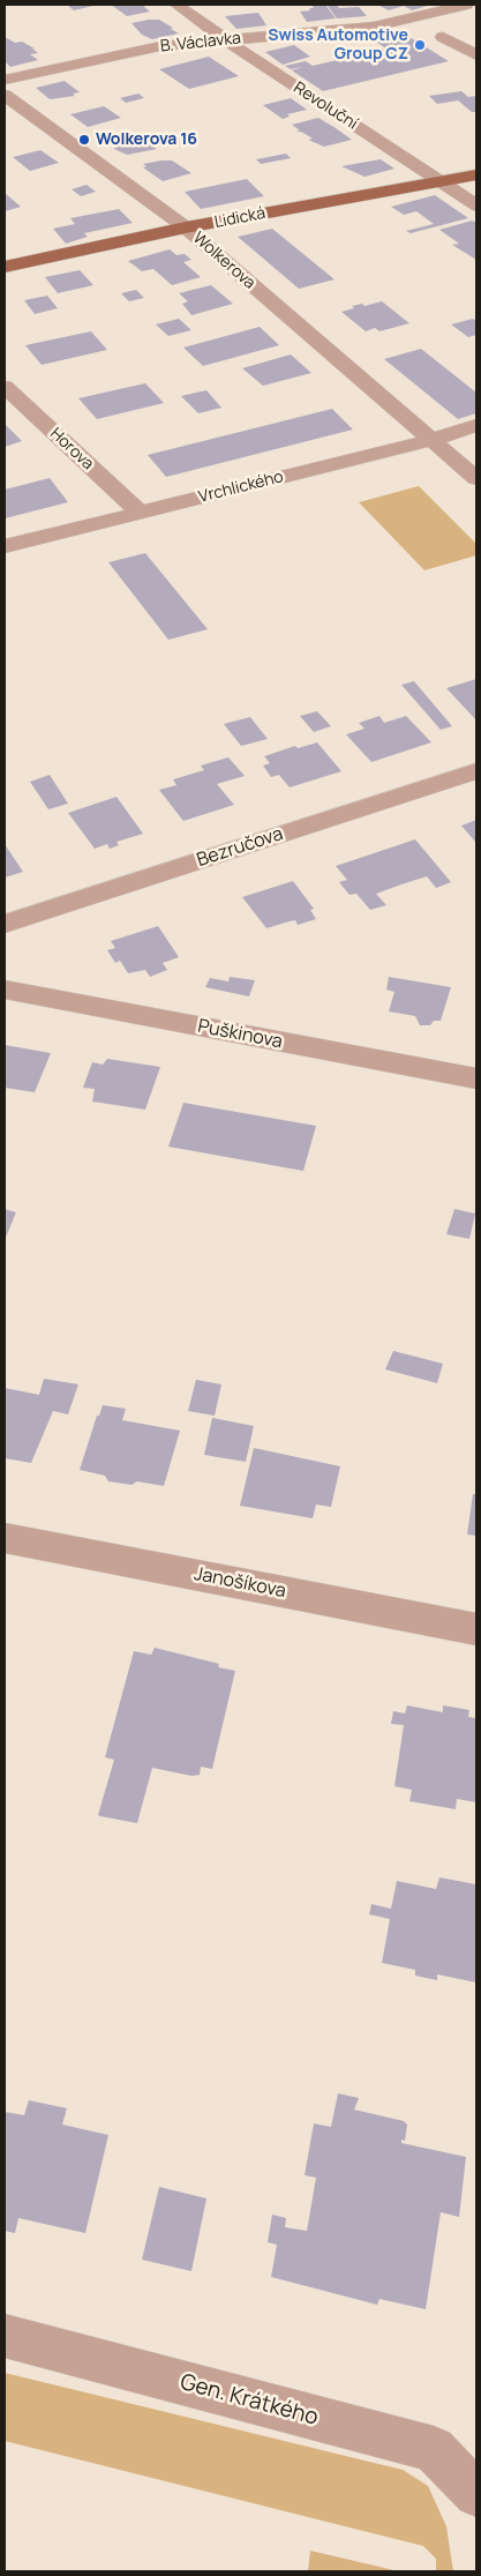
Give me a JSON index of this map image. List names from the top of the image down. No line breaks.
{"streets":{"main road":["Lidická"],"street":["B. Václavka","Revoluční","Wolkerova","Horova","Vrchlického","Bezručova","Puškinova","Janošíkova","Gen. Krátkého"]},"crossings":[["B. Václavka","Revoluční"],["Revoluční","Lidická"],["Lidická","Wolkerova"],["Wolkerova","Vrchlického"],["Horova","Vrchlického"]],"places":["Swiss Automotive Group CZ","Wolkerova 16"]}
